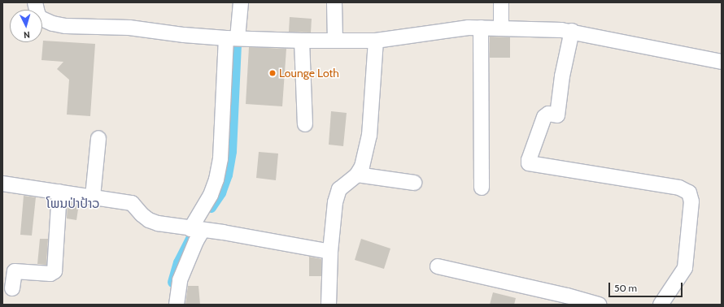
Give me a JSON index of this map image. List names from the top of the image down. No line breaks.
{"districts":["ໂພນປ່າປ້າວ"],"places":["Lounge Loth"],"scale_bar":"50 m","north":"bottom"}
